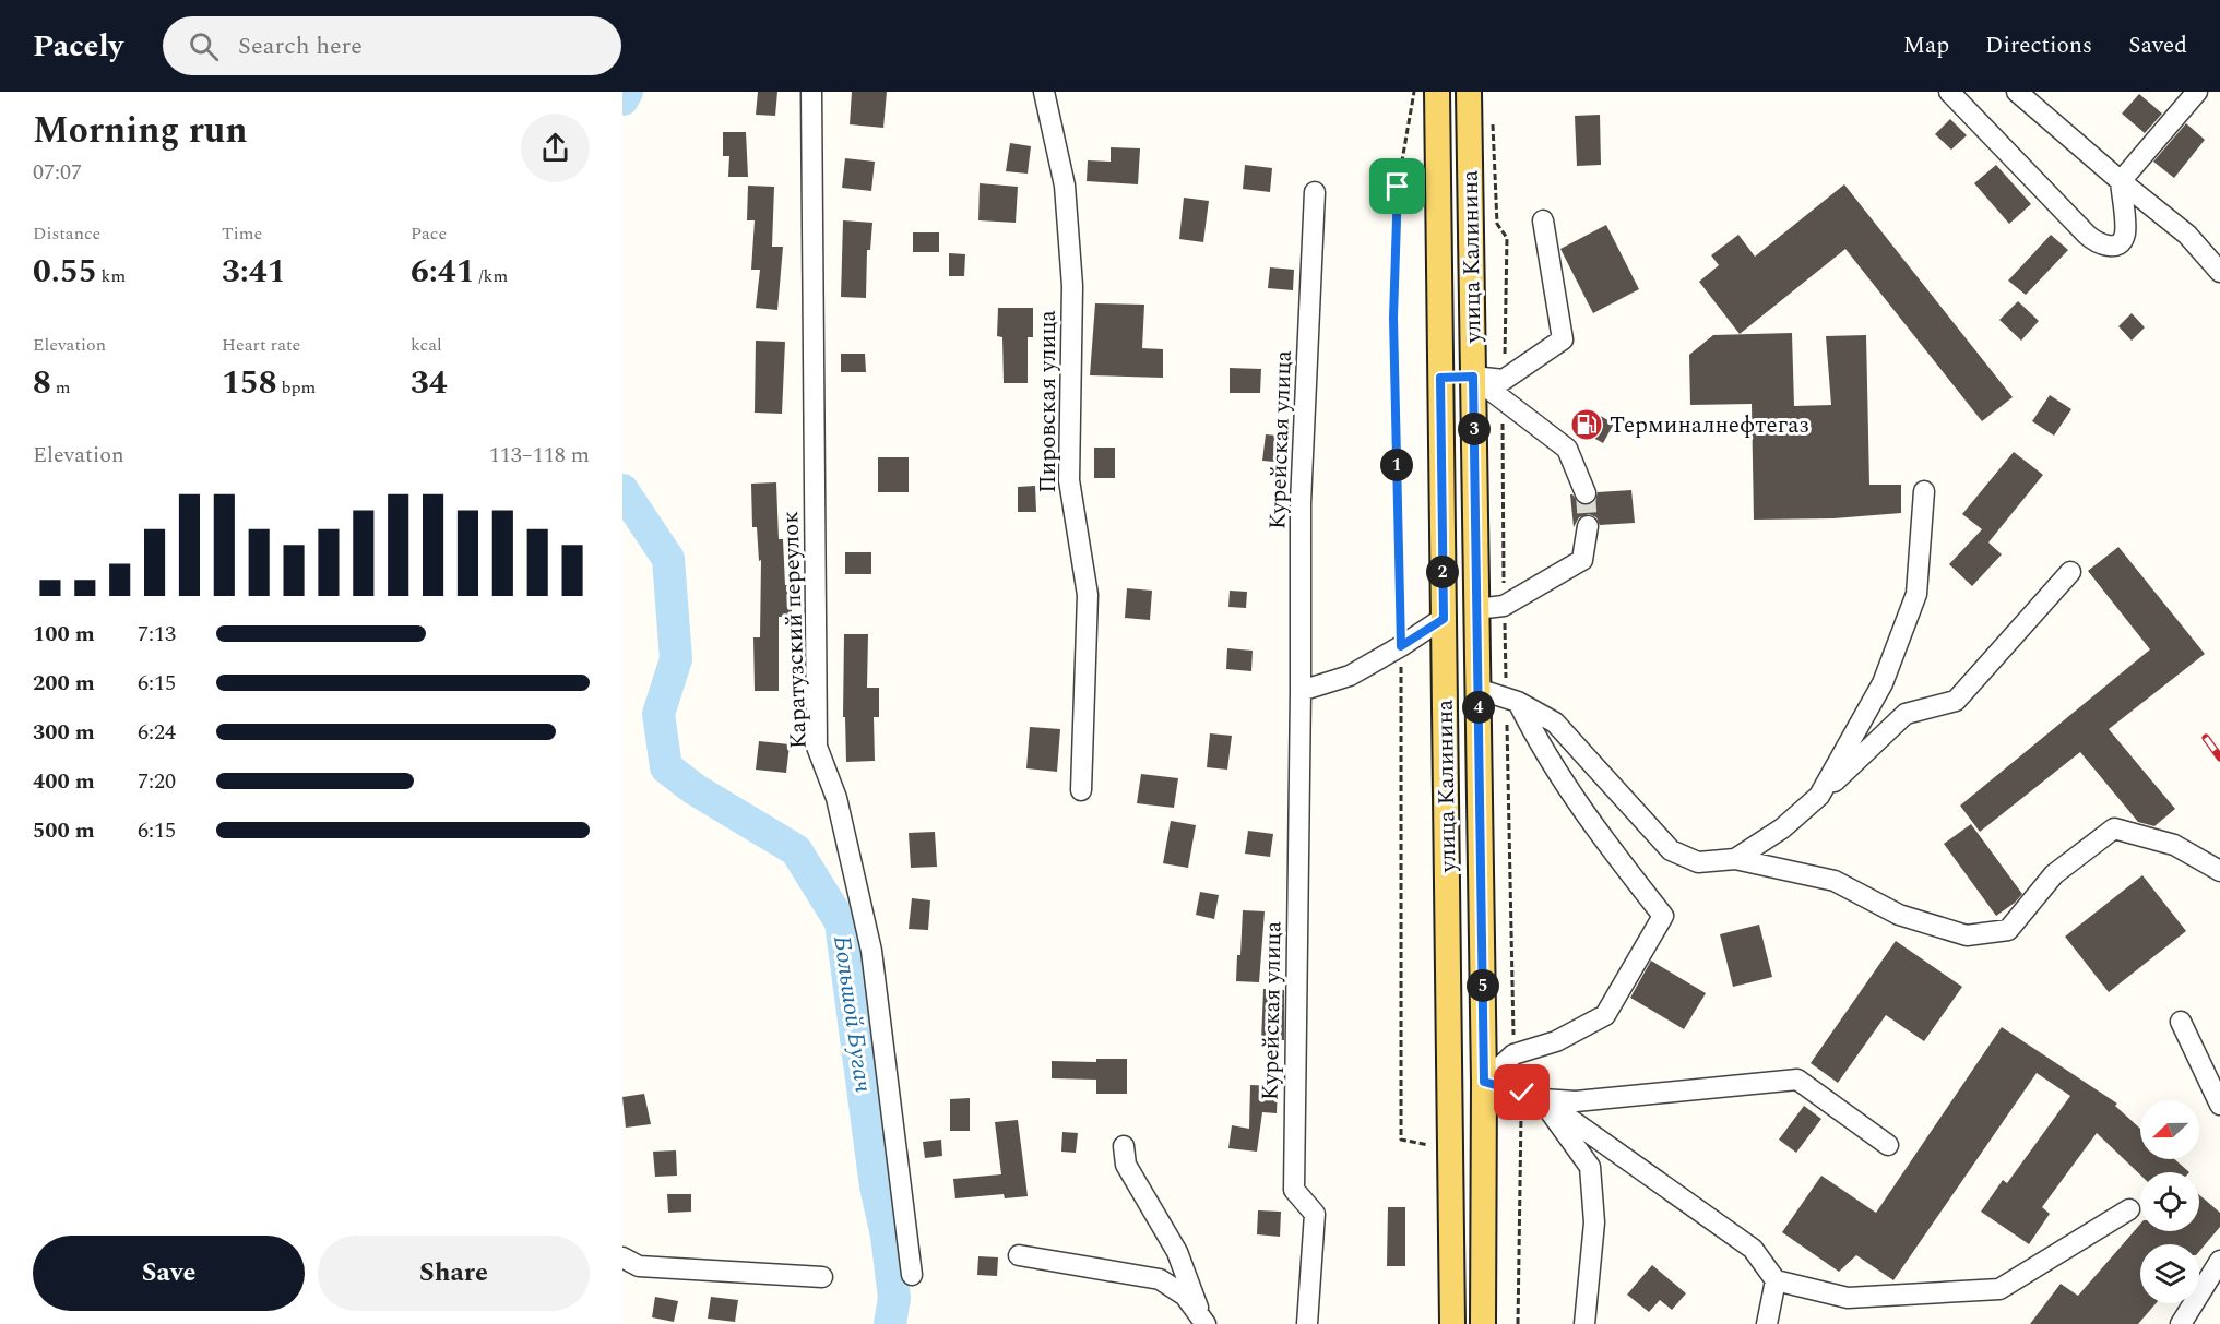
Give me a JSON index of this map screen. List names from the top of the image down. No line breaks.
{"streets":{"main road":["улица Калинина"],"street":["Пировская улица","Курейская улица","Каратузский переулок"]},"water":["Большой Бугач"],"places":{"fuel station":["Терминалнефтегаз"]},"north":"left","page":{"header":"Pacely","search":"Search here","nav":["Map","Directions","Saved"],"heading":["Morning run","07:07"],"stats":[["Distance","0.55 km"],["Time","3:41"],["Pace","6:41 /km"],["Elevation","8 m"],["Heart rate","158 bpm"],["kcal","34"]],"pins":["3","1","2","4","5"],"chart":["Elevation","113–118 m"],"list":[{"name":"100 m","note":"7:13"},{"name":"200 m","note":"6:15"},{"name":"300 m","note":"6:24"},{"name":"400 m","note":"7:20"},{"name":"500 m","note":"6:15"}],"buttons":["Save","Share"]}}
